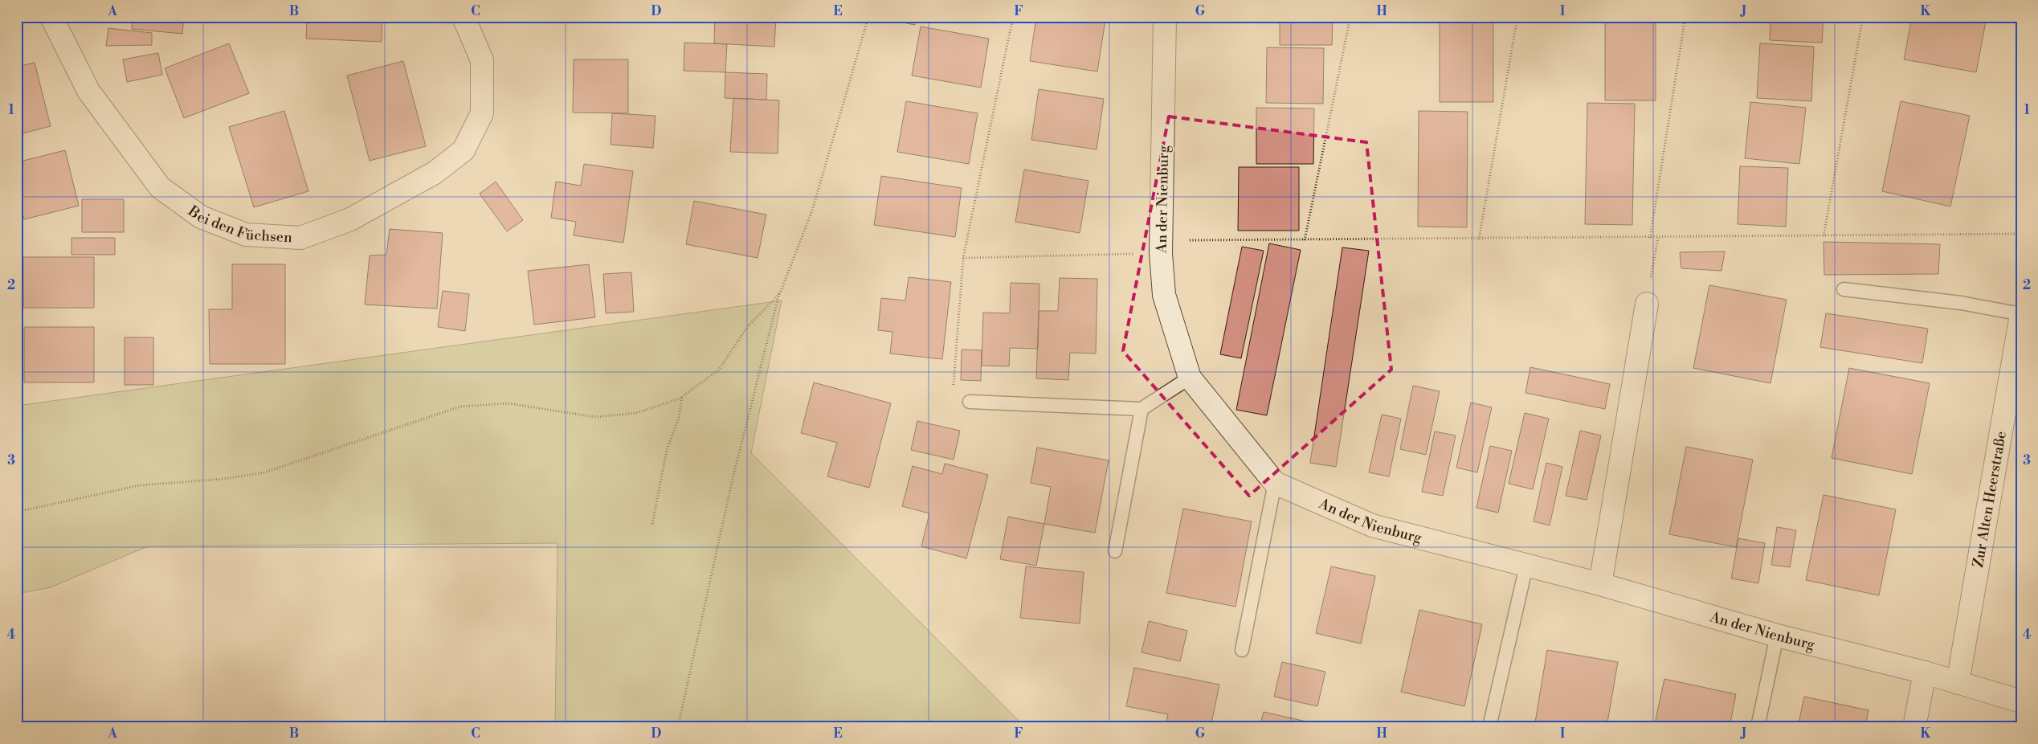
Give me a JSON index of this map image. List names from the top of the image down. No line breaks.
{"streets":{"street":["An der Nienburg","Bei den Füchsen","Zur Alten Heerstraße"]},"crossings":[["An der Nienburg","Zur Alten Heerstraße"]],"grid":{"columns":["A","B","C","D","E","F","G","H","I","J","K"],"rows":["1","2","3","4"]}}
